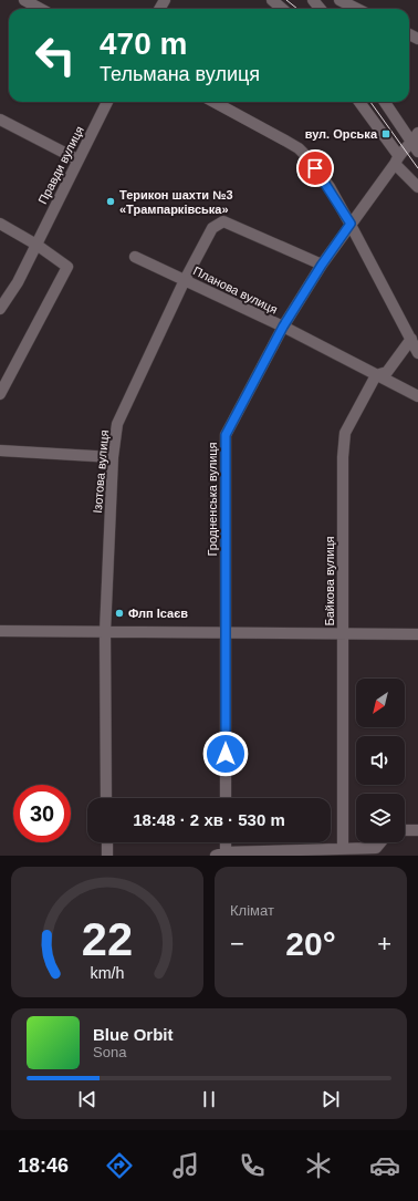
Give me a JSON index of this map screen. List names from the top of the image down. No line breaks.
{"streets":{"street":["Правди вулиця","Планова вулиця","Ізотова вулиця","Гродненська вулиця","Байкова вулиця"]},"crossings":[["Планова вулиця","Ізотова вулиця"],["Планова вулиця","Гродненська вулиця"],["Планова вулиця","Байкова вулиця"],["Ізотова вулиця","Гродненська вулиця"]],"places":{"transit":["вул. Орська"],"other":["Терикон шахти №3 «Трампарківська»","Флп Ісаєв"]},"north":"bottom left","page":{"turn":["470 m","Тельмана вулиця"],"limit":"30","trip":"18:48 · 2 хв · 530 m","tile":"Клімат","heat":["−","20°","+"],"song":["Blue Orbit","Sona"],"tabs":"18:46","gauge":["22","km/h"]}}
